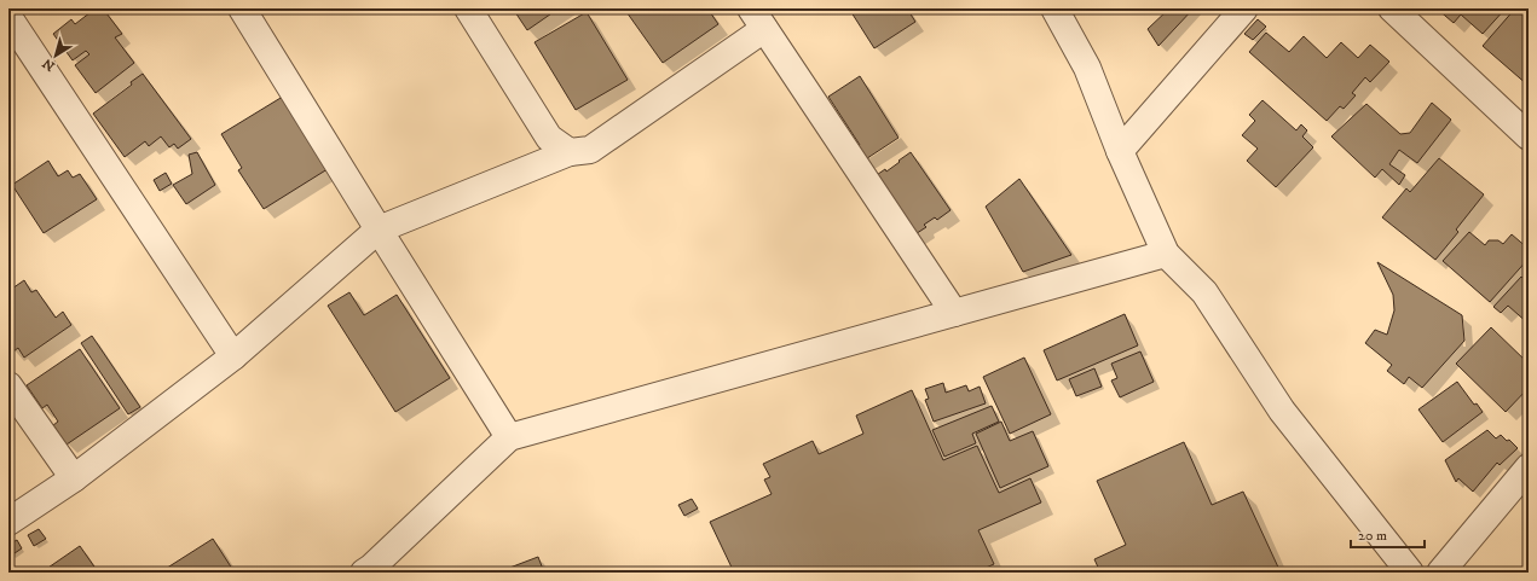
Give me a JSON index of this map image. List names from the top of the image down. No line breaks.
{"scale_bar":"20 m","north":"bottom left"}
